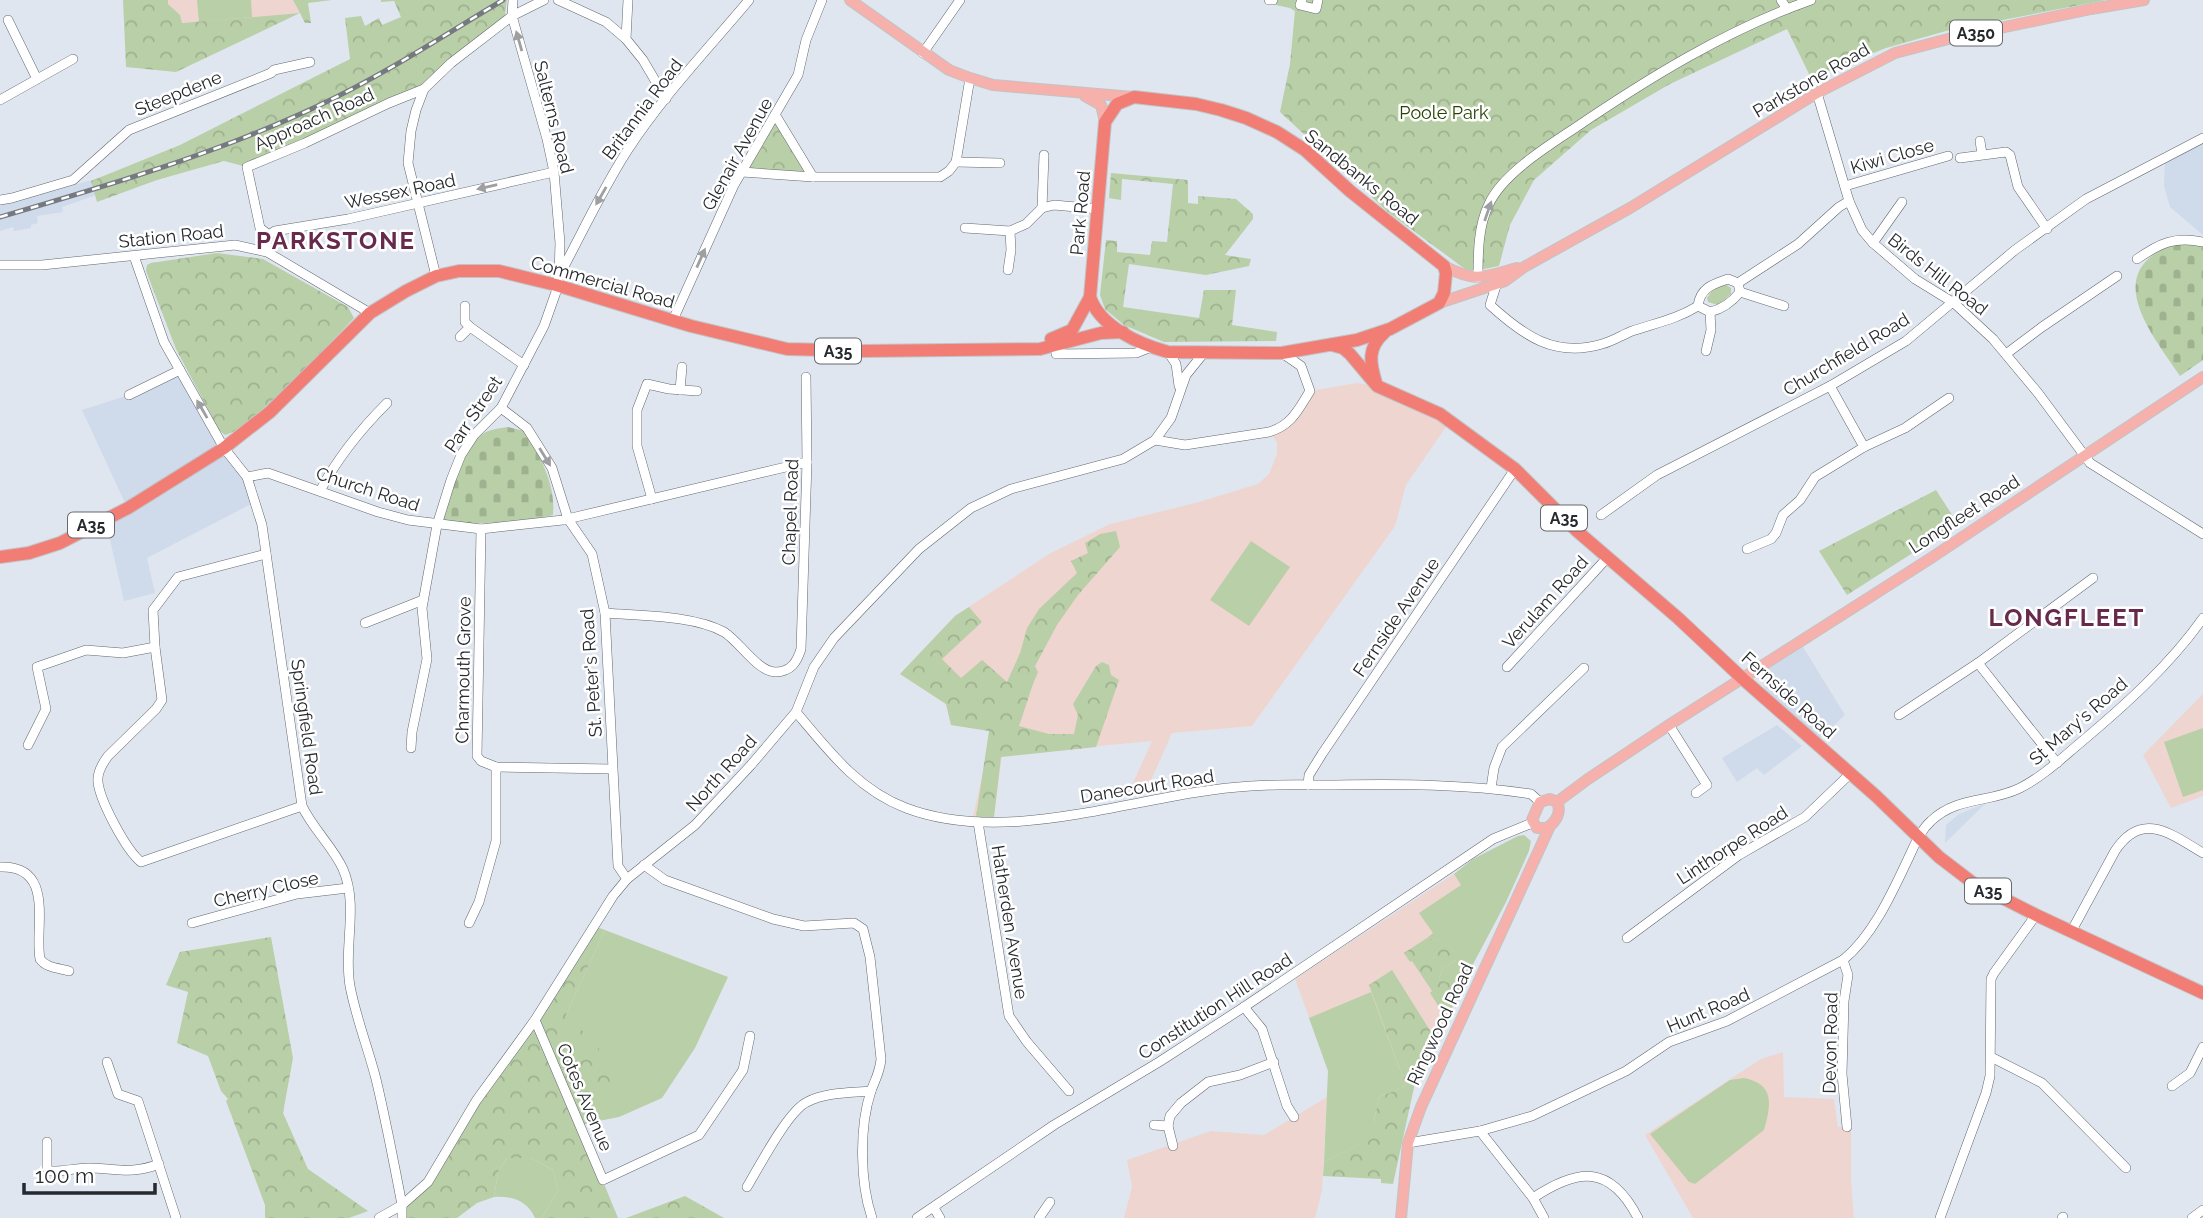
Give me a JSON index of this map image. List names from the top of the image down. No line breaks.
{"streets":{"highway":["Parkstone Road","Sandbanks Road","Park Road","Commercial Road","A35","Fernside Road"],"main road":["A350","Longfleet Road","Ringwood Road"],"street":["Steepdene","Britannia Road","Salterns Road","Approach Road","Glenair Avenue","Kiwi Close","Wessex Road","Station Road","Birds Hill Road","Churchfield Road","Parr Street","Church Road","Chapel Road","Verulam Road","Fernside Avenue","Charmouth Grove","St. Peter's Road","St Mary's Road","Springfield Road","North Road","Danecourt Road","Linthorpe Road","Cherry Close","Hatherden Avenue","Constitution Hill Road","Hunt Road","Devon Road","Cotes Avenue"]},"crossings":[["Parkstone Road","Birds Hill Road"],["Parkstone Road","Commercial Road"],["Parkstone Road","Fernside Road"],["Parkstone Road","North Road"],["Britannia Road","Salterns Road"],["Britannia Road","Commercial Road"],["Britannia Road","Parr Street"],["Salterns Road","Wessex Road"],["Salterns Road","Commercial Road"],["Salterns Road","Parr Street"],["Approach Road","Wessex Road"],["Glenair Avenue","Commercial Road"],["Kiwi Close","Birds Hill Road"],["Sandbanks Road","Park Road"],["Park Road","Commercial Road"],["Station Road","Commercial Road"],["Birds Hill Road","Churchfield Road"],["Birds Hill Road","Longfleet Road"],["Commercial Road","A35"],["Commercial Road","Parr Street"],["Parr Street","Church Road"],["Parr Street","St. Peter's Road"],["Church Road","Chapel Road"],["Church Road","Charmouth Grove"],["Church Road","St. Peter's Road"],["Church Road","Springfield Road"],["Chapel Road","St. Peter's Road"],["Longfleet Road","Fernside Road"],["Verulam Road","Fernside Road"],["Fernside Avenue","Fernside Road"],["Fernside Avenue","Danecourt Road"],["St. Peter's Road","North Road"],["Fernside Road","St Mary's Road"],["Fernside Road","Linthorpe Road"],["Fernside Road","Hunt Road"],["St Mary's Road","Hunt Road"],["Springfield Road","North Road"],["Springfield Road","Cherry Close"],["North Road","Danecourt Road"],["North Road","Cotes Avenue"],["Danecourt Road","Hatherden Avenue"],["Danecourt Road","Constitution Hill Road"],["Danecourt Road","Ringwood Road"],["Constitution Hill Road","Ringwood Road"],["Hunt Road","Ringwood Road"],["Hunt Road","Devon Road"]],"one_way":["Britannia Road","Salterns Road","Glenair Avenue","Wessex Road"],"districts":["PARKSTONE","LONGFLEET"],"parks":["Poole Park"],"scale_bar":"100 m"}
